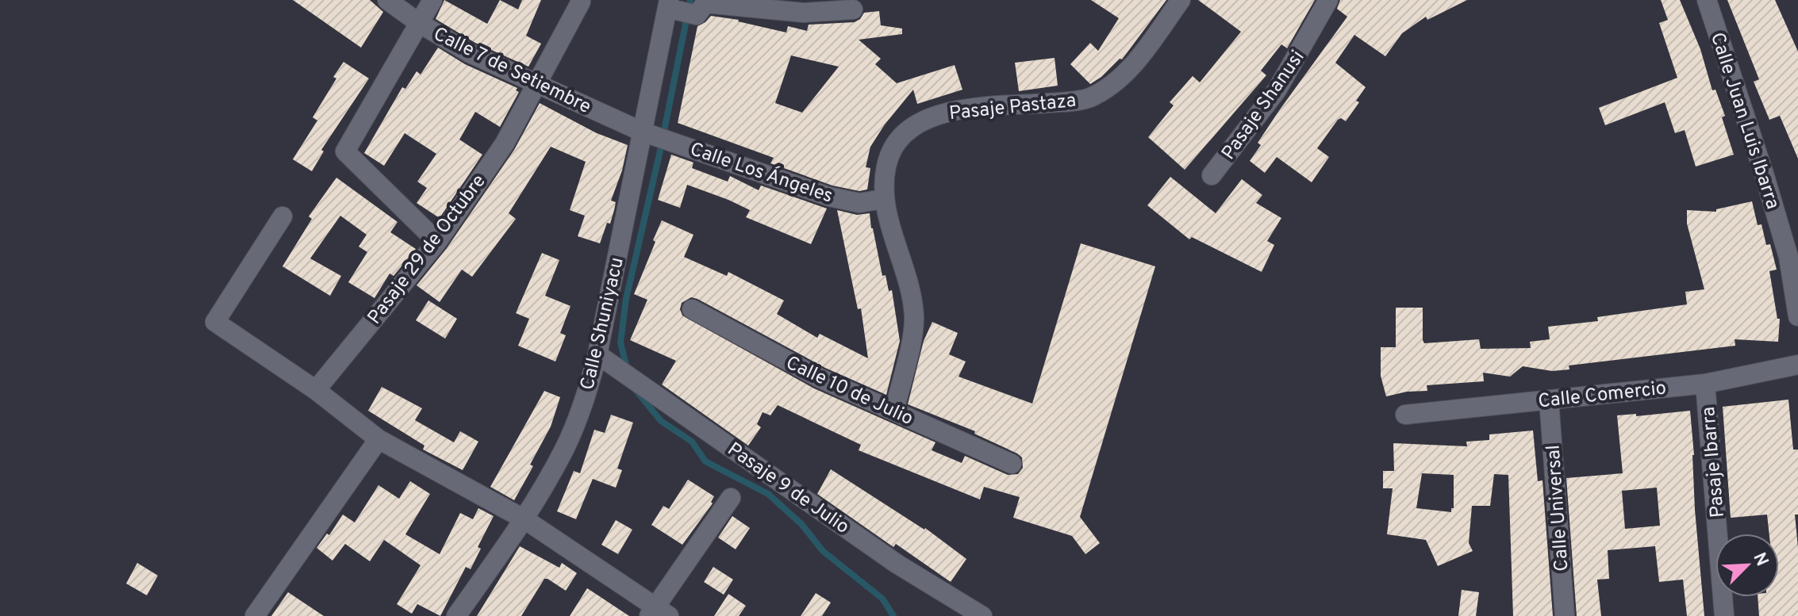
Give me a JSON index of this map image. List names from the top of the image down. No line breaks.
{"streets":{"street":["Calle 7 de Setiembre","Pasaje Shanusi","Pasaje Pastaza","Calle Juan Luis Ibarra","Calle Los Ángeles","Pasaje 29 de Octubre","Calle Shuniyacu","Calle 10 de Julio","Calle Comercio","Pasaje Ibarra","Pasaje 9 de Julio","Calle Universal"]},"crossings":[["Calle 7 de Setiembre","Calle Los Ángeles"],["Calle 7 de Setiembre","Pasaje 29 de Octubre"],["Calle 7 de Setiembre","Calle Shuniyacu"],["Pasaje Pastaza","Calle Los Ángeles"],["Pasaje Pastaza","Calle 10 de Julio"],["Calle Los Ángeles","Calle Shuniyacu"],["Calle Shuniyacu","Pasaje 9 de Julio"],["Calle Comercio","Pasaje Ibarra"],["Calle Comercio","Calle Universal"]],"north":"top right"}
